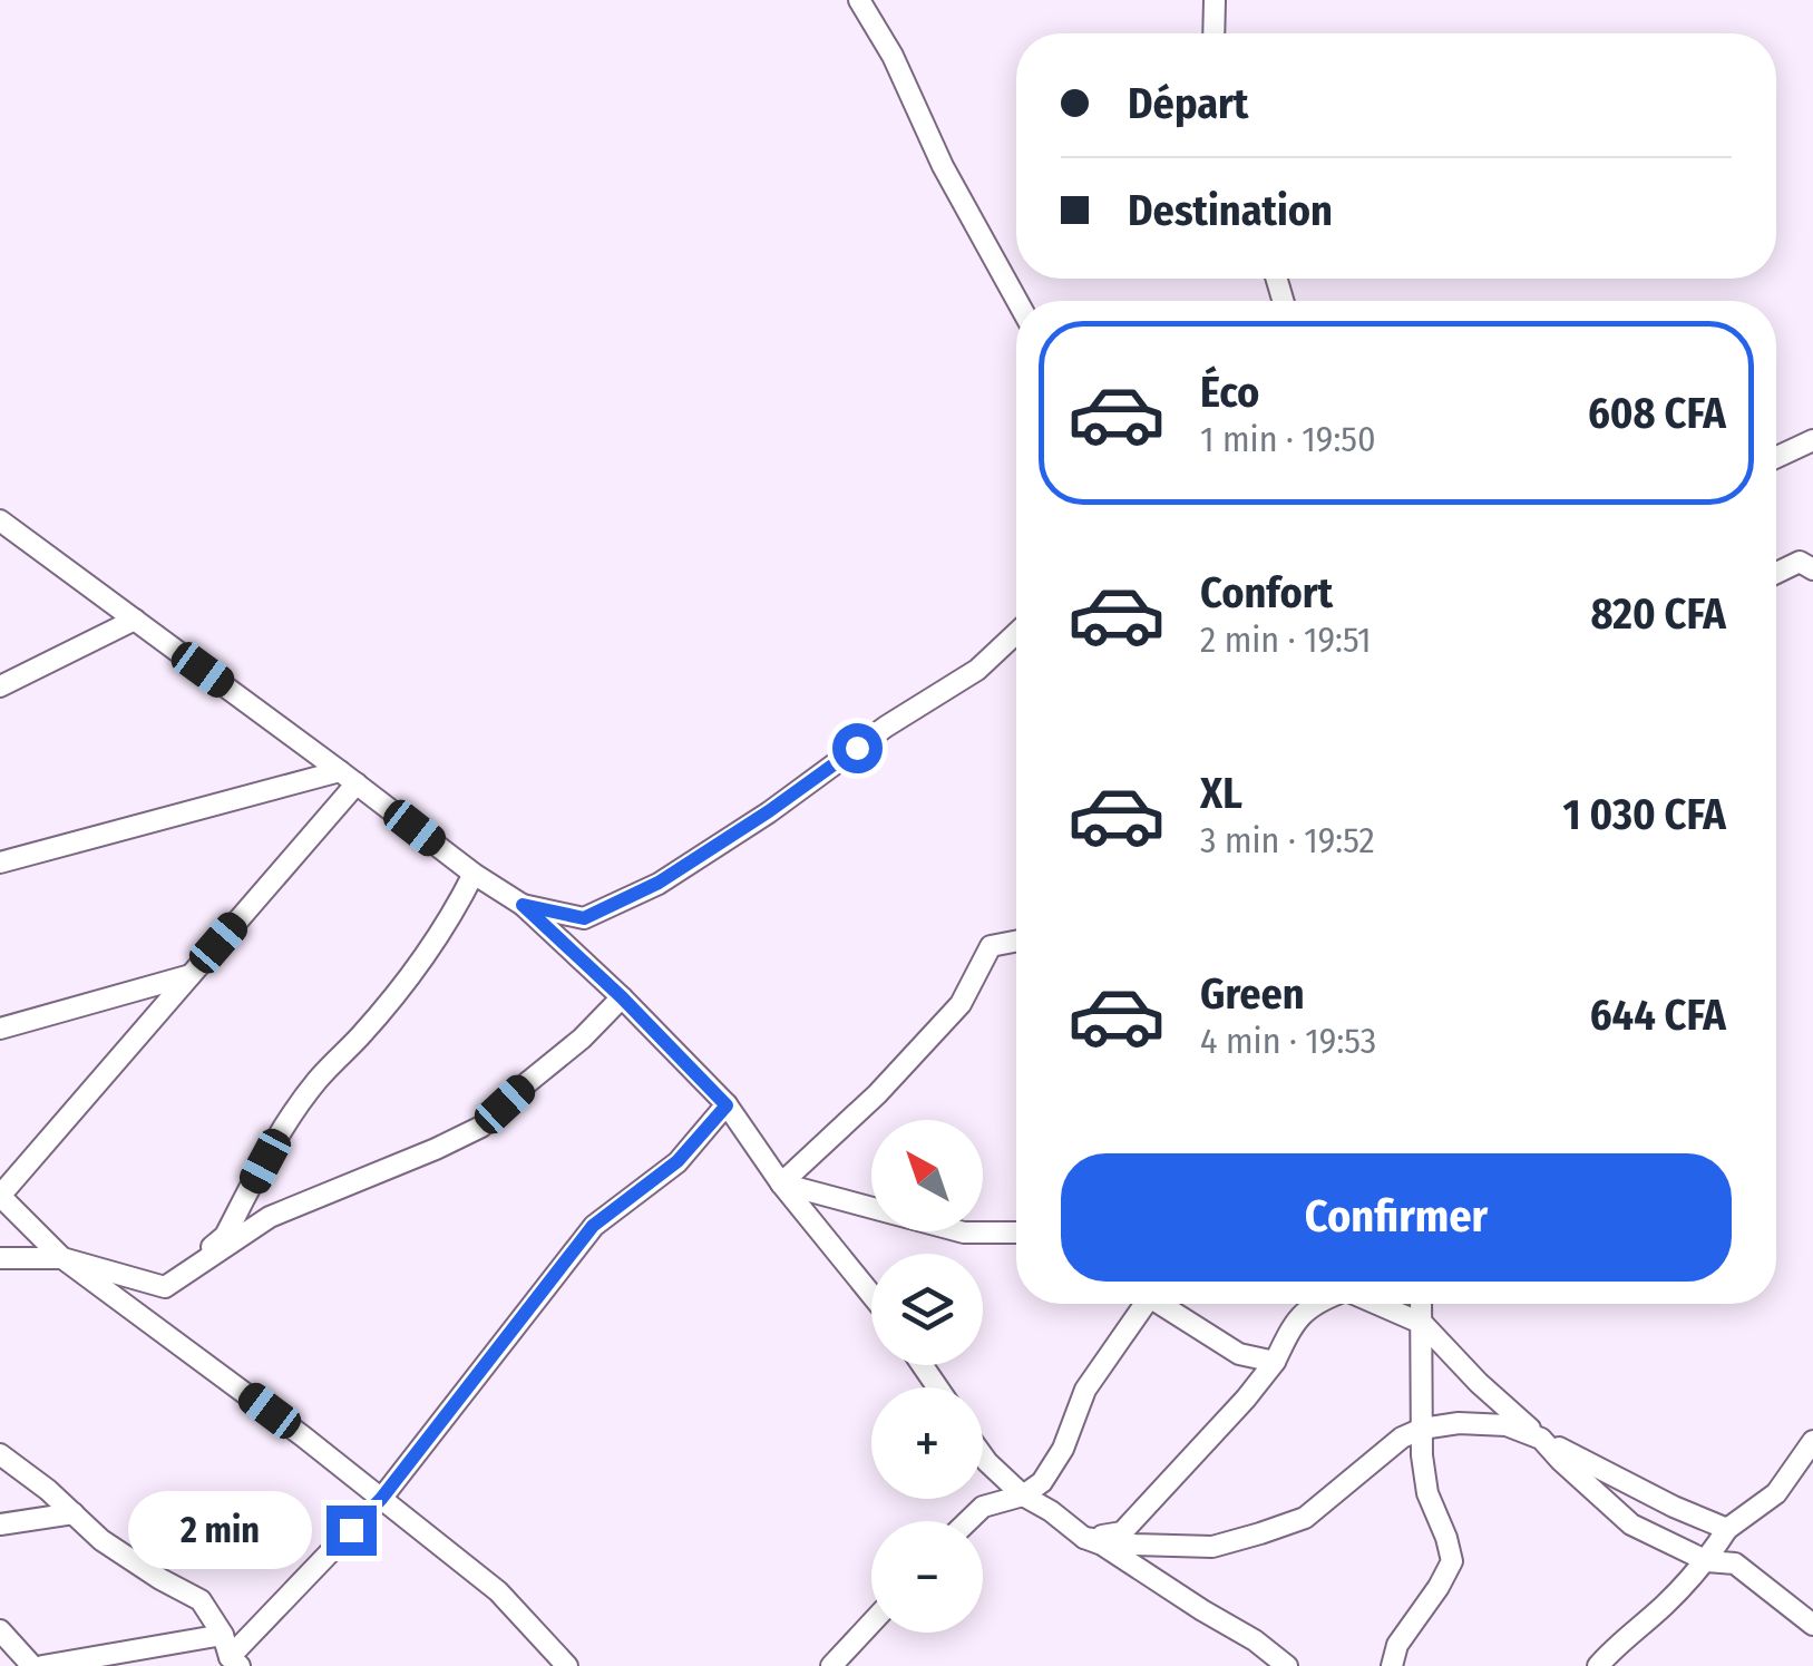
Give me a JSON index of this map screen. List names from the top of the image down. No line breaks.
{"north":"top left","page":{"banner":["Départ","Destination"],"list":[{"name":"Éco","note":"1 min · 19:50","value":"608 CFA"},{"name":"Confort","note":"2 min · 19:51","value":"820 CFA"},{"name":"XL","note":"3 min · 19:52","value":"1 030 CFA"},{"name":"Green","note":"4 min · 19:53","value":"644 CFA"}],"map_buttons":["+","−"],"buttons":"Confirmer","bubble":"2 min"}}
